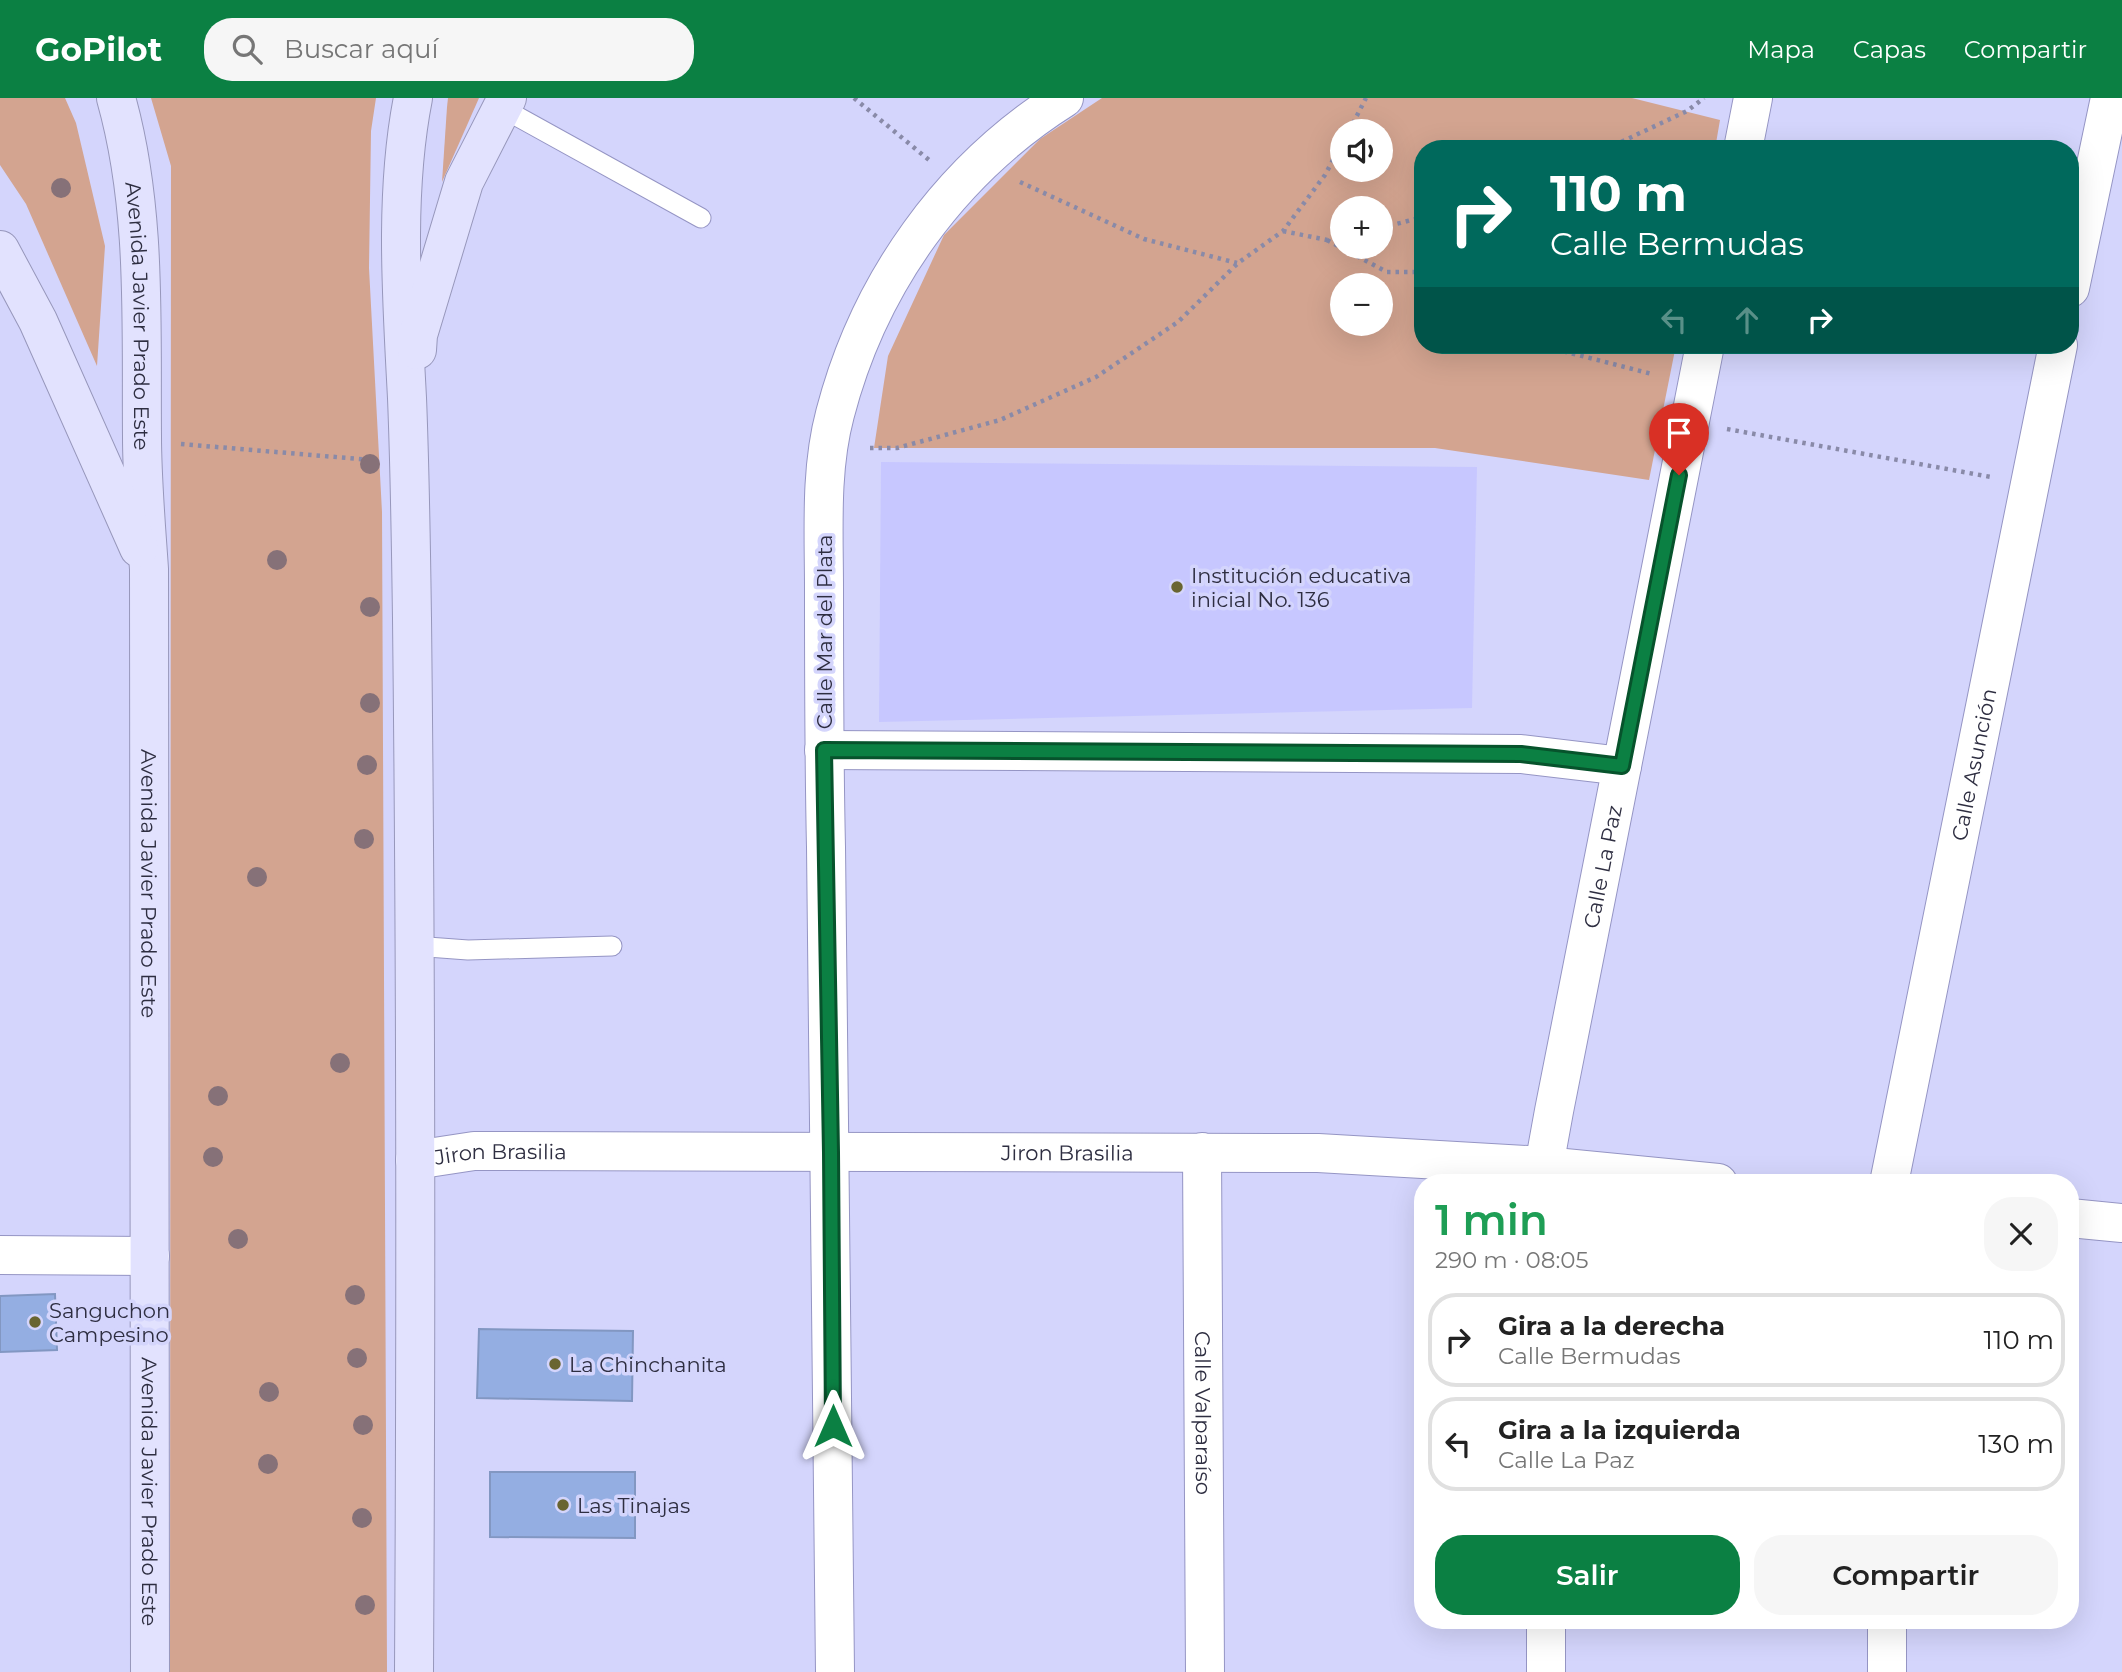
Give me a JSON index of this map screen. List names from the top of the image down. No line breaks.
{"streets":{"main road":["Avenida Javier Prado Este"],"street":["Calle Mar del Plata","Calle Asunción","Calle La Paz","Jiron Brasilia","Calle Valparaíso"]},"crossings":[["Calle Mar del Plata","Jiron Brasilia"],["Calle La Paz","Jiron Brasilia"],["Jiron Brasilia","Calle Valparaíso"]],"places":["Institución educativa inicial No. 136","Sanguchon Campesino","La Chinchanita","Las Tinajas"],"page":{"header":"GoPilot","search":"Buscar aquí","nav":["Mapa","Capas","Compartir"],"map_buttons":["+","−"],"turn":["110 m","Calle Bermudas"],"heading":["1 min","290 m · 08:05"],"list":[{"name":"Gira a la derecha","note":"Calle Bermudas","value":"110 m"},{"name":"Gira a la izquierda","note":"Calle La Paz","value":"130 m"}],"buttons":["Salir","Compartir"]}}
